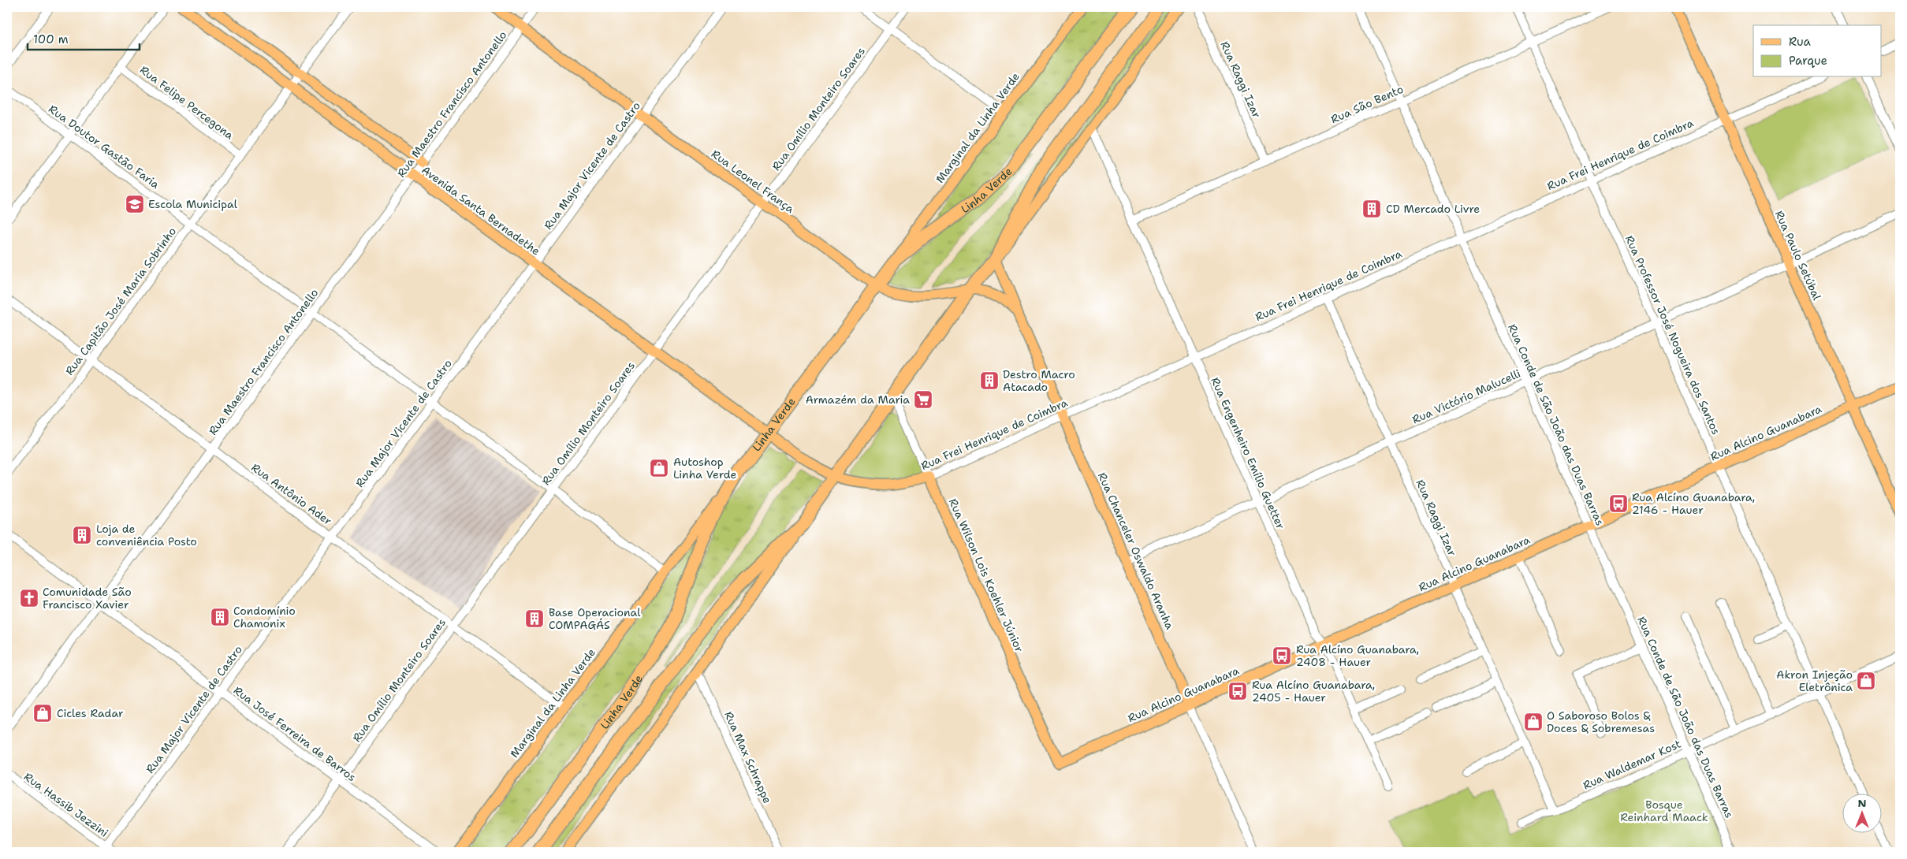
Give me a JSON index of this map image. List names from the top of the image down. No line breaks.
{"streets":{"highway":["Linha Verde"],"main road":["Marginal da Linha Verde","Rua Frei Henrique de Coimbra","Rua Leonel França","Avenida Santa Bernadethe","Rua Paulo Setúbal","Rua Alcino Guanabara","Rua Chanceler Oswaldo Aranha","Rua Wilson Lois Koehler Júnior"],"street":["Rua Raggi Izar","Rua Felipe Percegona","Rua Maestro Francisco Antonello","Rua São Bento","Rua Omílio Monteiro Soares","Rua Doutor Gastão Faria","Rua Major Vicente de Castro","Rua Capitão José Maria Sobrinho","Rua Professor José Nogueira dos Santos","Rua Victório Malucelli","Rua Conde de São João das Duas Barras","Rua Engenheiro Emílio Guetter","Rua Antônio Ader","Rua José Ferreira de Barros","Rua Max Schrappe","Rua Waldemar Kost","Rua Hassib Jezzini"]},"crossings":[["Rua Raggi Izar","Rua São Bento"],["Rua Raggi Izar","Rua Frei Henrique de Coimbra"],["Rua Raggi Izar","Rua Victório Malucelli"],["Rua Raggi Izar","Rua Alcino Guanabara"],["Rua Raggi Izar","Rua Waldemar Kost"],["Rua Felipe Percegona","Rua Capitão José Maria Sobrinho"],["Rua Maestro Francisco Antonello","Rua Doutor Gastão Faria"],["Rua Maestro Francisco Antonello","Rua Leonel França"],["Rua Maestro Francisco Antonello","Avenida Santa Bernadethe"],["Rua Maestro Francisco Antonello","Rua Antônio Ader"],["Rua Maestro Francisco Antonello","Rua José Ferreira de Barros"],["Rua São Bento","Rua Professor José Nogueira dos Santos"],["Rua São Bento","Rua Conde de São João das Duas Barras"],["Rua São Bento","Rua Engenheiro Emílio Guetter"],["Rua Omílio Monteiro Soares","Rua Doutor Gastão Faria"],["Rua Omílio Monteiro Soares","Rua Leonel França"],["Rua Omílio Monteiro Soares","Avenida Santa Bernadethe"],["Rua Omílio Monteiro Soares","Rua Antônio Ader"],["Rua Omílio Monteiro Soares","Rua José Ferreira de Barros"],["Marginal da Linha Verde","Rua Doutor Gastão Faria"],["Marginal da Linha Verde","Linha Verde"],["Marginal da Linha Verde","Rua Antônio Ader"],["Rua Doutor Gastão Faria","Rua Major Vicente de Castro"],["Rua Doutor Gastão Faria","Rua Capitão José Maria Sobrinho"],["Rua Frei Henrique de Coimbra","Linha Verde"],["Rua Frei Henrique de Coimbra","Avenida Santa Bernadethe"],["Rua Frei Henrique de Coimbra","Rua Paulo Setúbal"],["Rua Frei Henrique de Coimbra","Rua Professor José Nogueira dos Santos"],["Rua Frei Henrique de Coimbra","Rua Conde de São João das Duas Barras"],["Rua Frei Henrique de Coimbra","Rua Engenheiro Emílio Guetter"],["Rua Frei Henrique de Coimbra","Rua Chanceler Oswaldo Aranha"],["Rua Frei Henrique de Coimbra","Rua Wilson Lois Koehler Júnior"],["Rua Major Vicente de Castro","Rua Leonel França"],["Rua Major Vicente de Castro","Avenida Santa Bernadethe"],["Rua Major Vicente de Castro","Rua Antônio Ader"],["Rua Major Vicente de Castro","Rua José Ferreira de Barros"],["Rua Major Vicente de Castro","Rua Hassib Jezzini"],["Rua Leonel França","Linha Verde"],["Rua Leonel França","Rua Chanceler Oswaldo Aranha"],["Linha Verde","Avenida Santa Bernadethe"],["Linha Verde","Rua Chanceler Oswaldo Aranha"],["Linha Verde","Rua Wilson Lois Koehler Júnior"],["Avenida Santa Bernadethe","Rua Capitão José Maria Sobrinho"],["Rua Paulo Setúbal","Rua Victório Malucelli"],["Rua Paulo Setúbal","Rua Alcino Guanabara"],["Rua Capitão José Maria Sobrinho","Rua Antônio Ader"],["Rua Professor José Nogueira dos Santos","Rua Victório Malucelli"],["Rua Professor José Nogueira dos Santos","Rua Alcino Guanabara"],["Rua Professor José Nogueira dos Santos","Rua Waldemar Kost"],["Rua Victório Malucelli","Rua Conde de São João das Duas Barras"],["Rua Victório Malucelli","Rua Engenheiro Emílio Guetter"],["Rua Victório Malucelli","Rua Chanceler Oswaldo Aranha"],["Rua Conde de São João das Duas Barras","Rua Alcino Guanabara"],["Rua Conde de São João das Duas Barras","Rua Waldemar Kost"],["Rua Alcino Guanabara","Rua Engenheiro Emílio Guetter"],["Rua Alcino Guanabara","Rua Chanceler Oswaldo Aranha"],["Rua Alcino Guanabara","Rua Wilson Lois Koehler Júnior"]],"parks":["Bosque Reinhard Maack"],"places":{"school or university":["Escola Municipal"],"building":["CD Mercado Livre","Destro Macro Atacado","Loja de conveniência Posto","Condomínio Chamonix","Base Operacional COMPAGÁS"],"supermarket":["Armazém da Maria"],"shop":["Autoshop Linha Verde","Akron Injeção Eletrônica","Cicles Radar","O Saboroso Bolos & Doces & Sobremesas"],"bus stop":["Rua Alcíno Guanabara, 2146 - Hauer","Rua Alcíno Guanabara, 2408 - Hauer","Rua Alcíno Guanabara, 2405 - Hauer"],"church":["Comunidade São Francisco Xavier"]},"legend":["Rua","Parque"],"scale_bar":"100 m","north":"top"}
